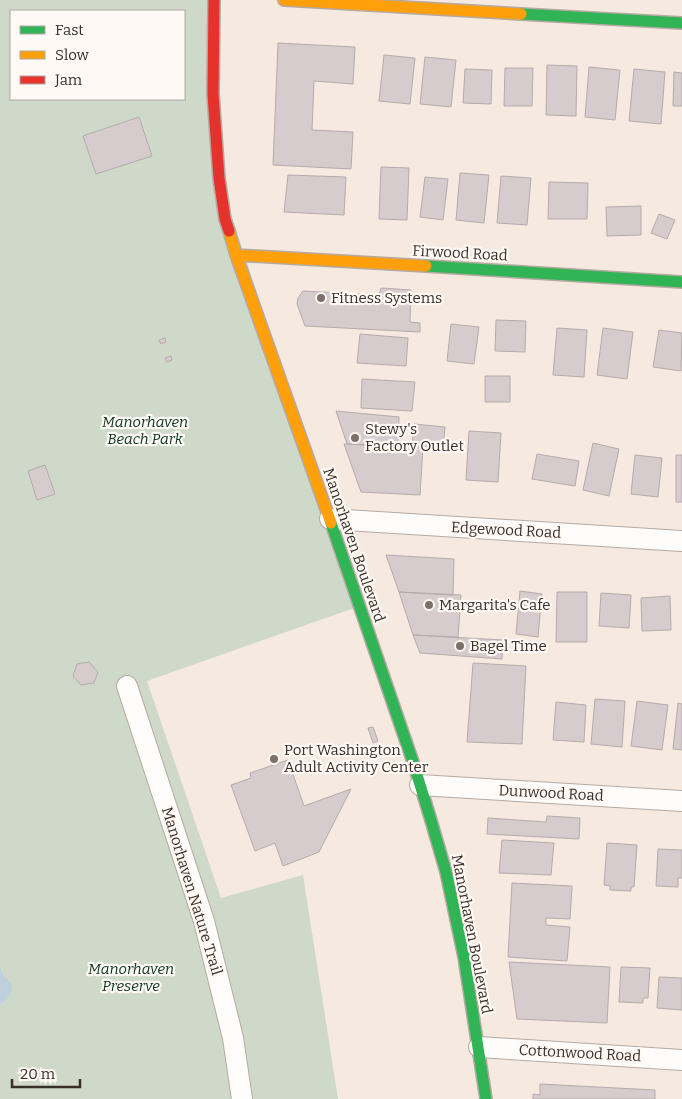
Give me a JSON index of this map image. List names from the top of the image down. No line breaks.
{"streets":{"street":["Firwood Road","Edgewood Road","Manorhaven Boulevard","Dunwood Road","Manorhaven Nature Trail","Cottonwood Road"]},"crossings":[["Firwood Road","Manorhaven Boulevard"],["Edgewood Road","Manorhaven Boulevard"],["Manorhaven Boulevard","Dunwood Road"],["Manorhaven Boulevard","Cottonwood Road"]],"parks":["Manorhaven Beach Park","Manorhaven Preserve"],"places":["Fitness Systems","Stewy's Factory Outlet","Margarita's Cafe","Bagel Time","Port Washington Adult Activity Center"],"legend":["Fast","Slow","Jam"],"scale_bar":"20 m"}
